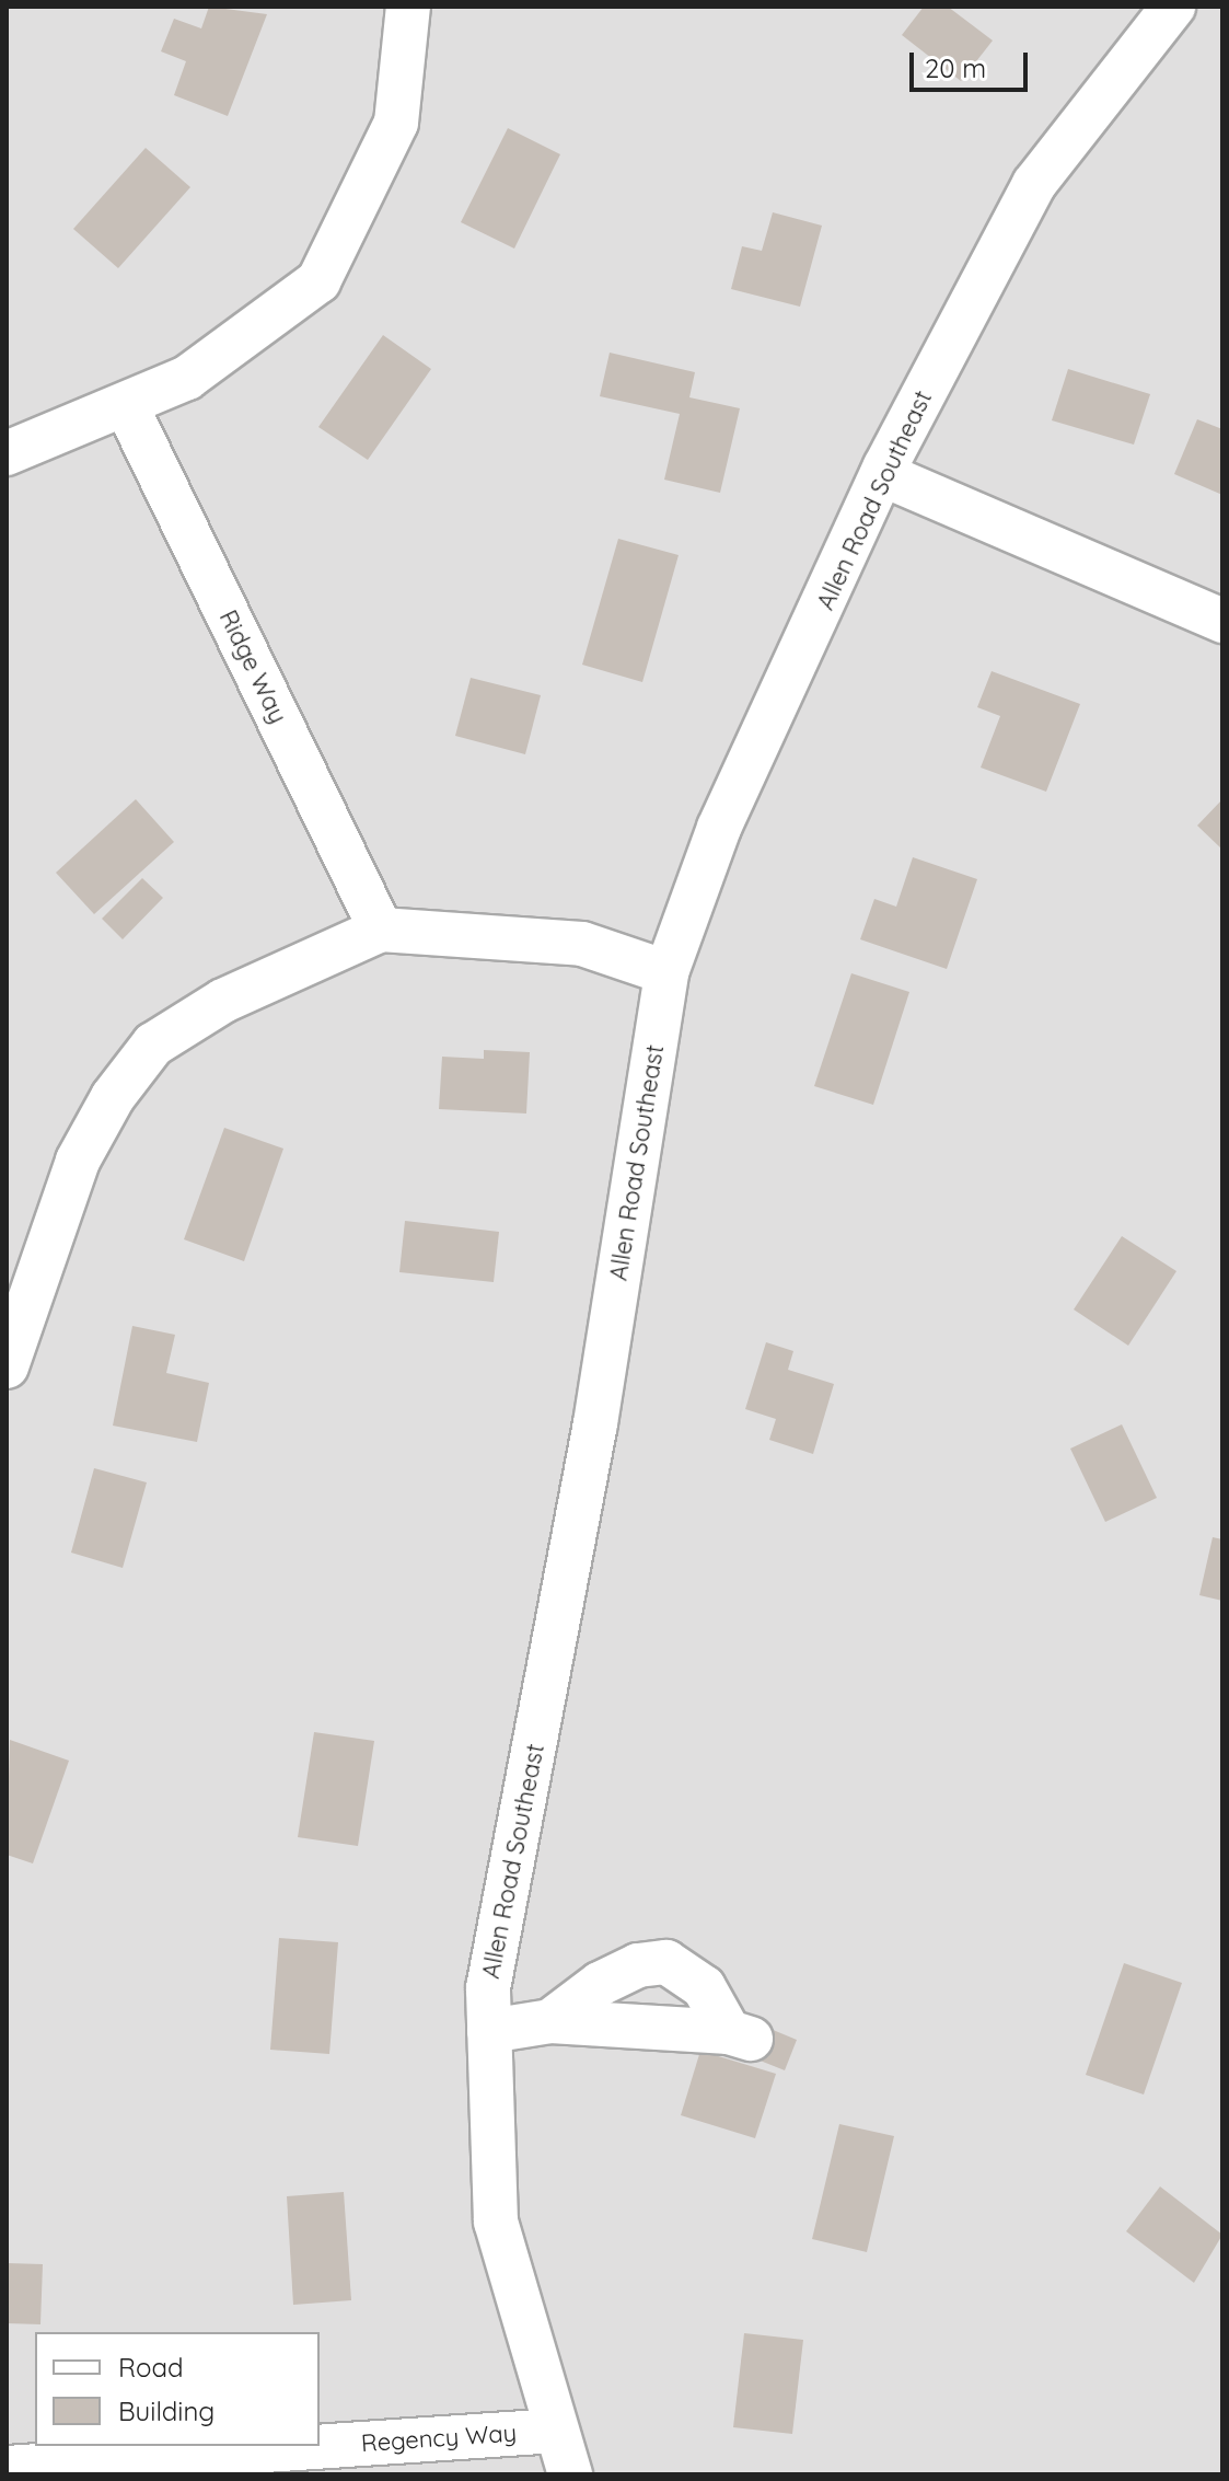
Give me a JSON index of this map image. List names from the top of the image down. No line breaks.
{"streets":{"street":["Allen Road Southeast","Ridge Way","Regency Way"]},"crossings":[["Allen Road Southeast","Regency Way"]],"legend":["Road","Building"],"scale_bar":"20 m"}
